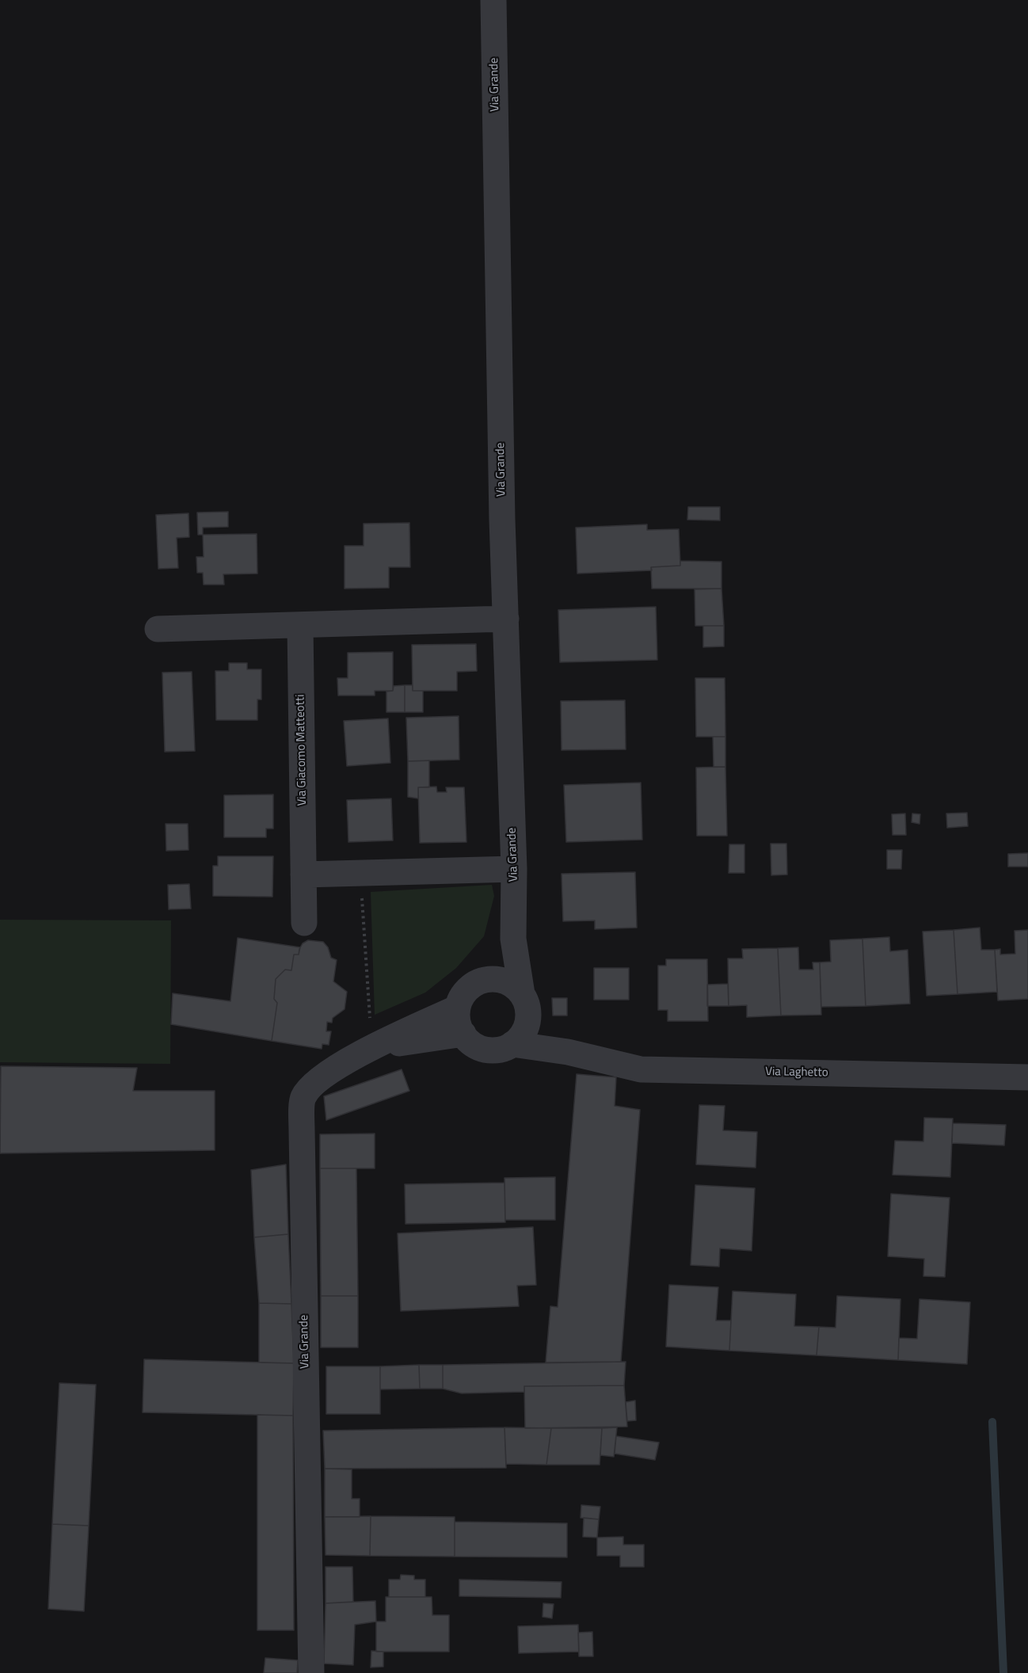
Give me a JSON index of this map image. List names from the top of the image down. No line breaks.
{"streets":{"street":["Via Grande","Via Giacomo Matteotti","Via Laghetto"]},"crossings":[["Via Grande","Via Laghetto"]]}
